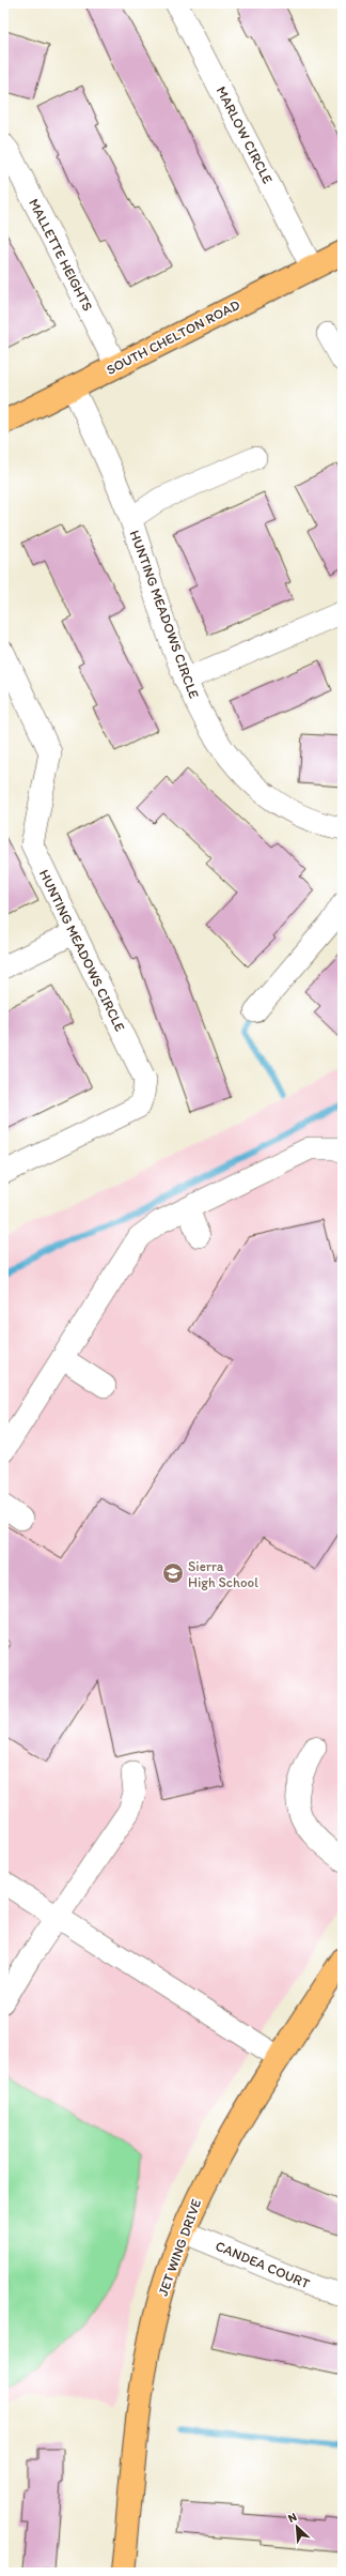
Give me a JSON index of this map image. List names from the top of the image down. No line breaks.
{"streets":{"main road":["SOUTH CHELTON ROAD","JET WING DRIVE"],"street":["MARLOW CIRCLE","MALLETTE HEIGHTS","HUNTING MEADOWS CIRCLE","CANDEA COURT"]},"crossings":[["MARLOW CIRCLE","SOUTH CHELTON ROAD"],["MALLETTE HEIGHTS","SOUTH CHELTON ROAD"],["SOUTH CHELTON ROAD","HUNTING MEADOWS CIRCLE"],["JET WING DRIVE","CANDEA COURT"]],"places":{"school or university":["Sierra High School"]},"north":"top left"}
